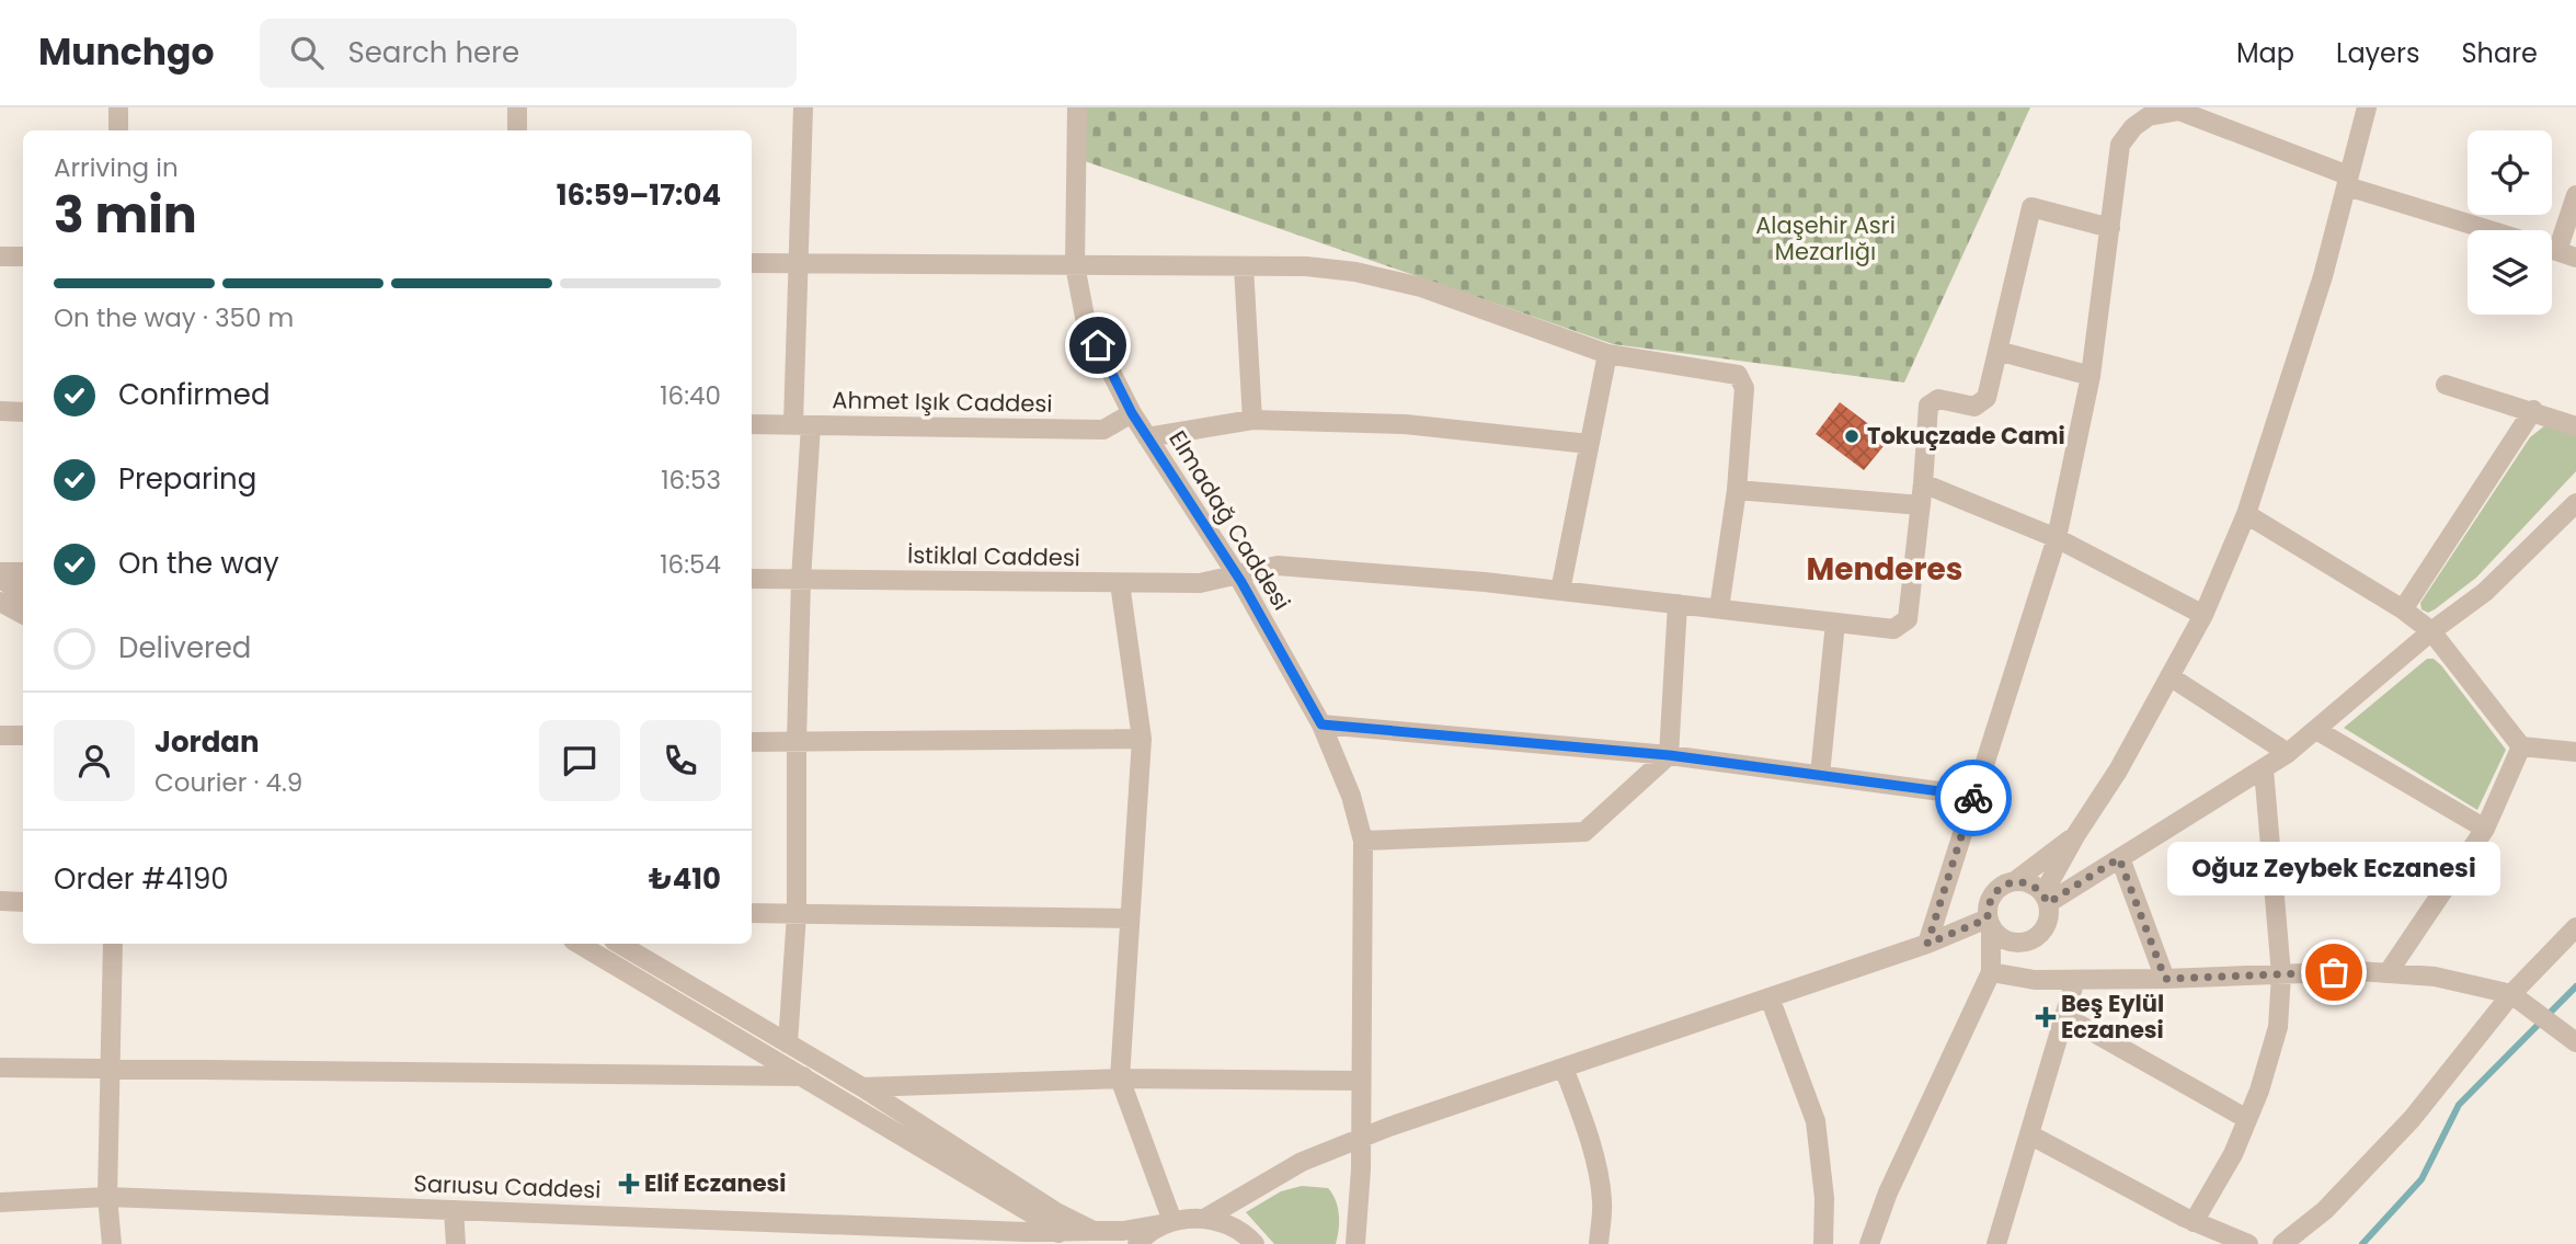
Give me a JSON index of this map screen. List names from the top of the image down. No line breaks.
{"streets":{"street":["Ahmet Işık Caddesi","Elmadağ Caddesi","İstiklal Caddesi","Sarıusu Caddesi"]},"crossings":[["Ahmet Işık Caddesi","Elmadağ Caddesi"],["Elmadağ Caddesi","İstiklal Caddesi"]],"districts":["Menderes"],"parks":["Alaşehir Asri Mezarlığı"],"places":{"other":["Tokuçzade Cami","Oğuz Zeybek Eczanesi"],"health":["Beş Eylül Eczanesi","Elif Eczanesi"]},"page":{"header":"Munchgo","search":"Search here","nav":["Map","Layers","Share"],"heading":["3 min","Arriving in","16:59–17:04"],"panel":["Jordan","Courier · 4.9","Order #4190","₺410"],"bar":"On the way · 350 m","list":[["Confirmed","16:40"],["Preparing","16:53"],["On the way","16:54"],"Delivered"],"bubble":"Oğuz Zeybek Eczanesi"}}
